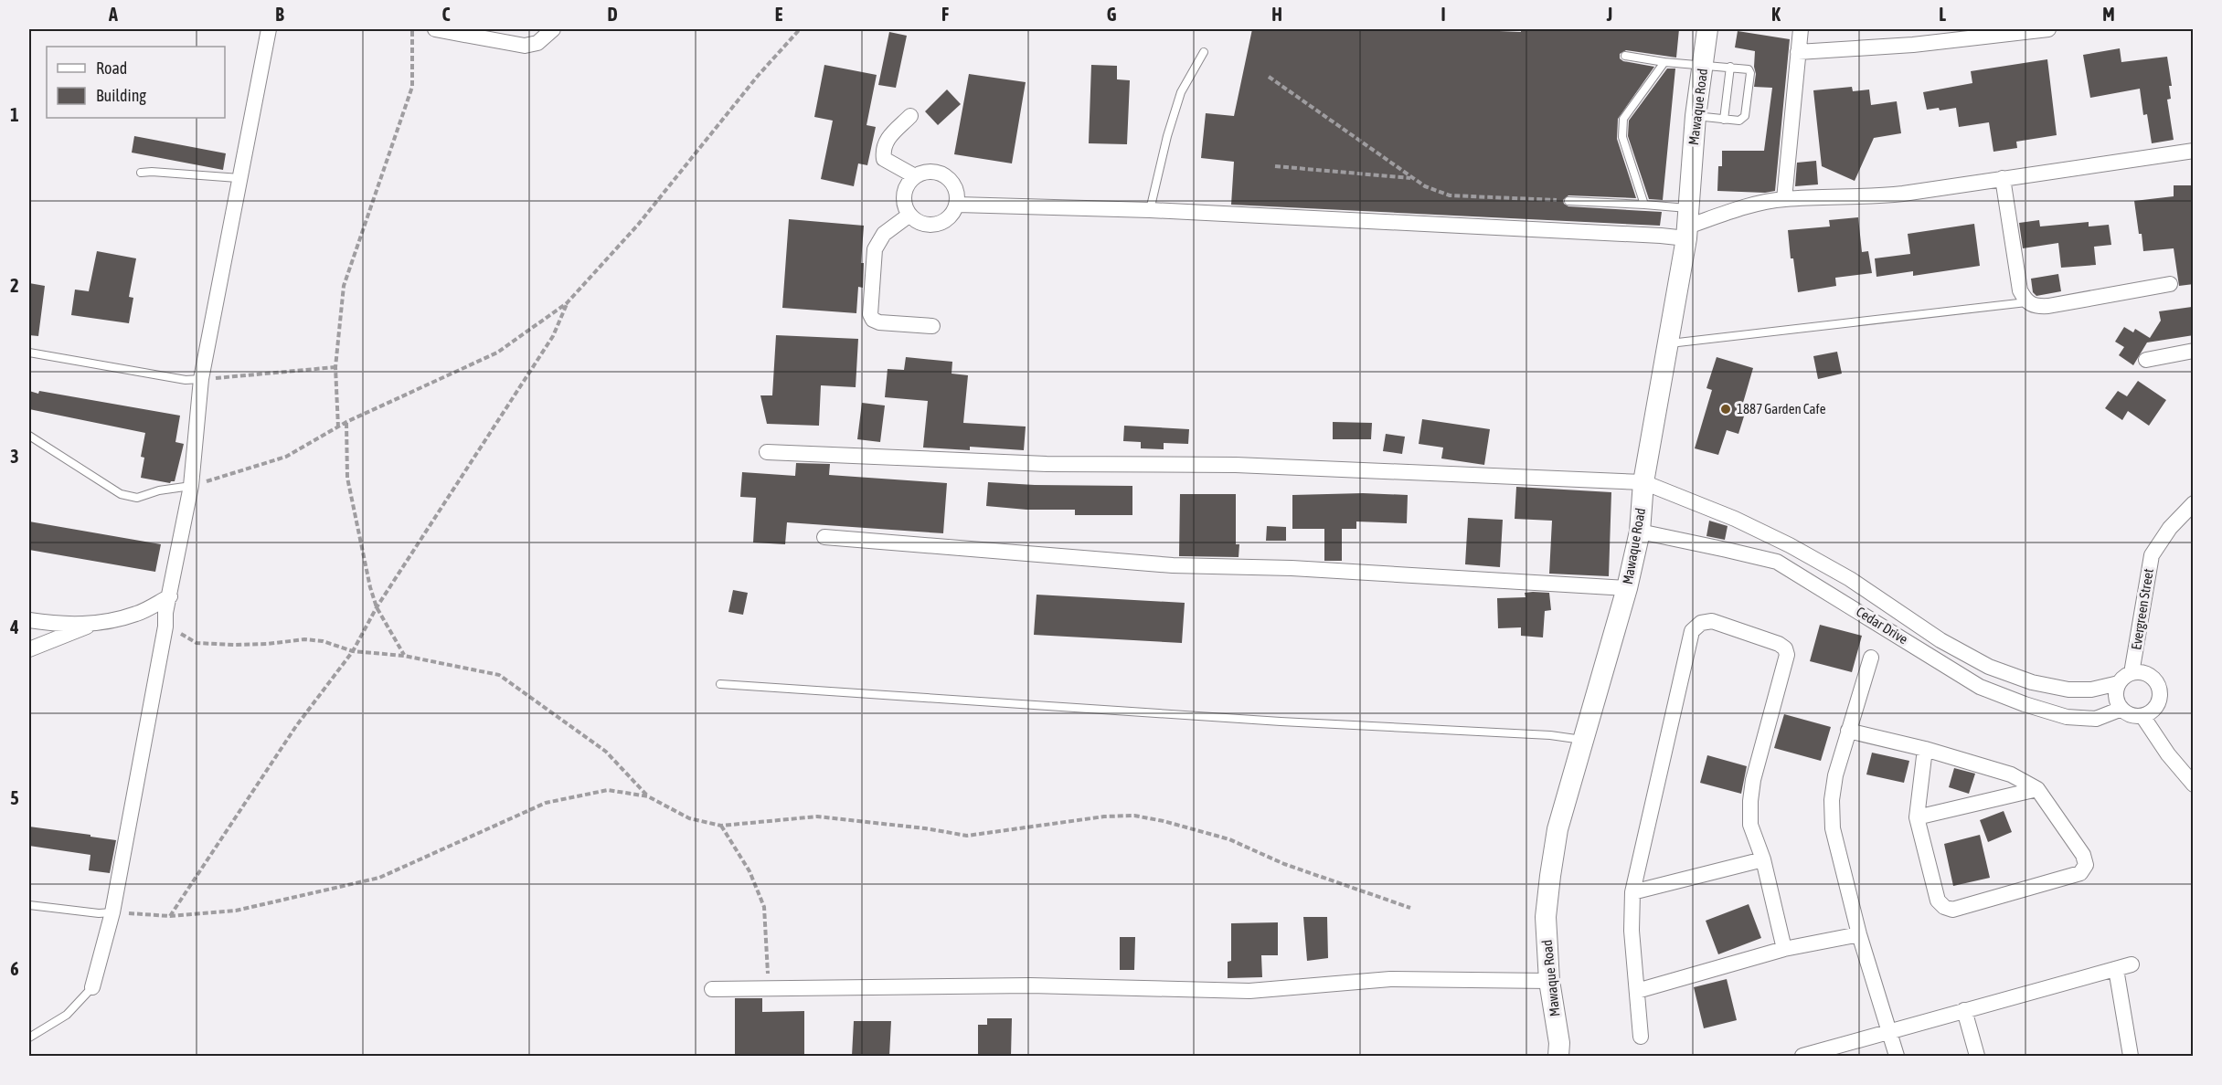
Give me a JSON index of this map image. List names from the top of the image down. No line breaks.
{"streets":{"main road":["Mawaque Road"],"street":["Evergreen Street","Cedar Drive"]},"crossings":[["Mawaque Road","Cedar Drive"],["Evergreen Street","Cedar Drive"]],"places":["1887 Garden Cafe"],"legend":["Road","Building"],"grid":{"columns":["A","B","C","D","E","F","G","H","I","J","K","L","M"],"rows":["1","2","3","4","5","6"]}}
